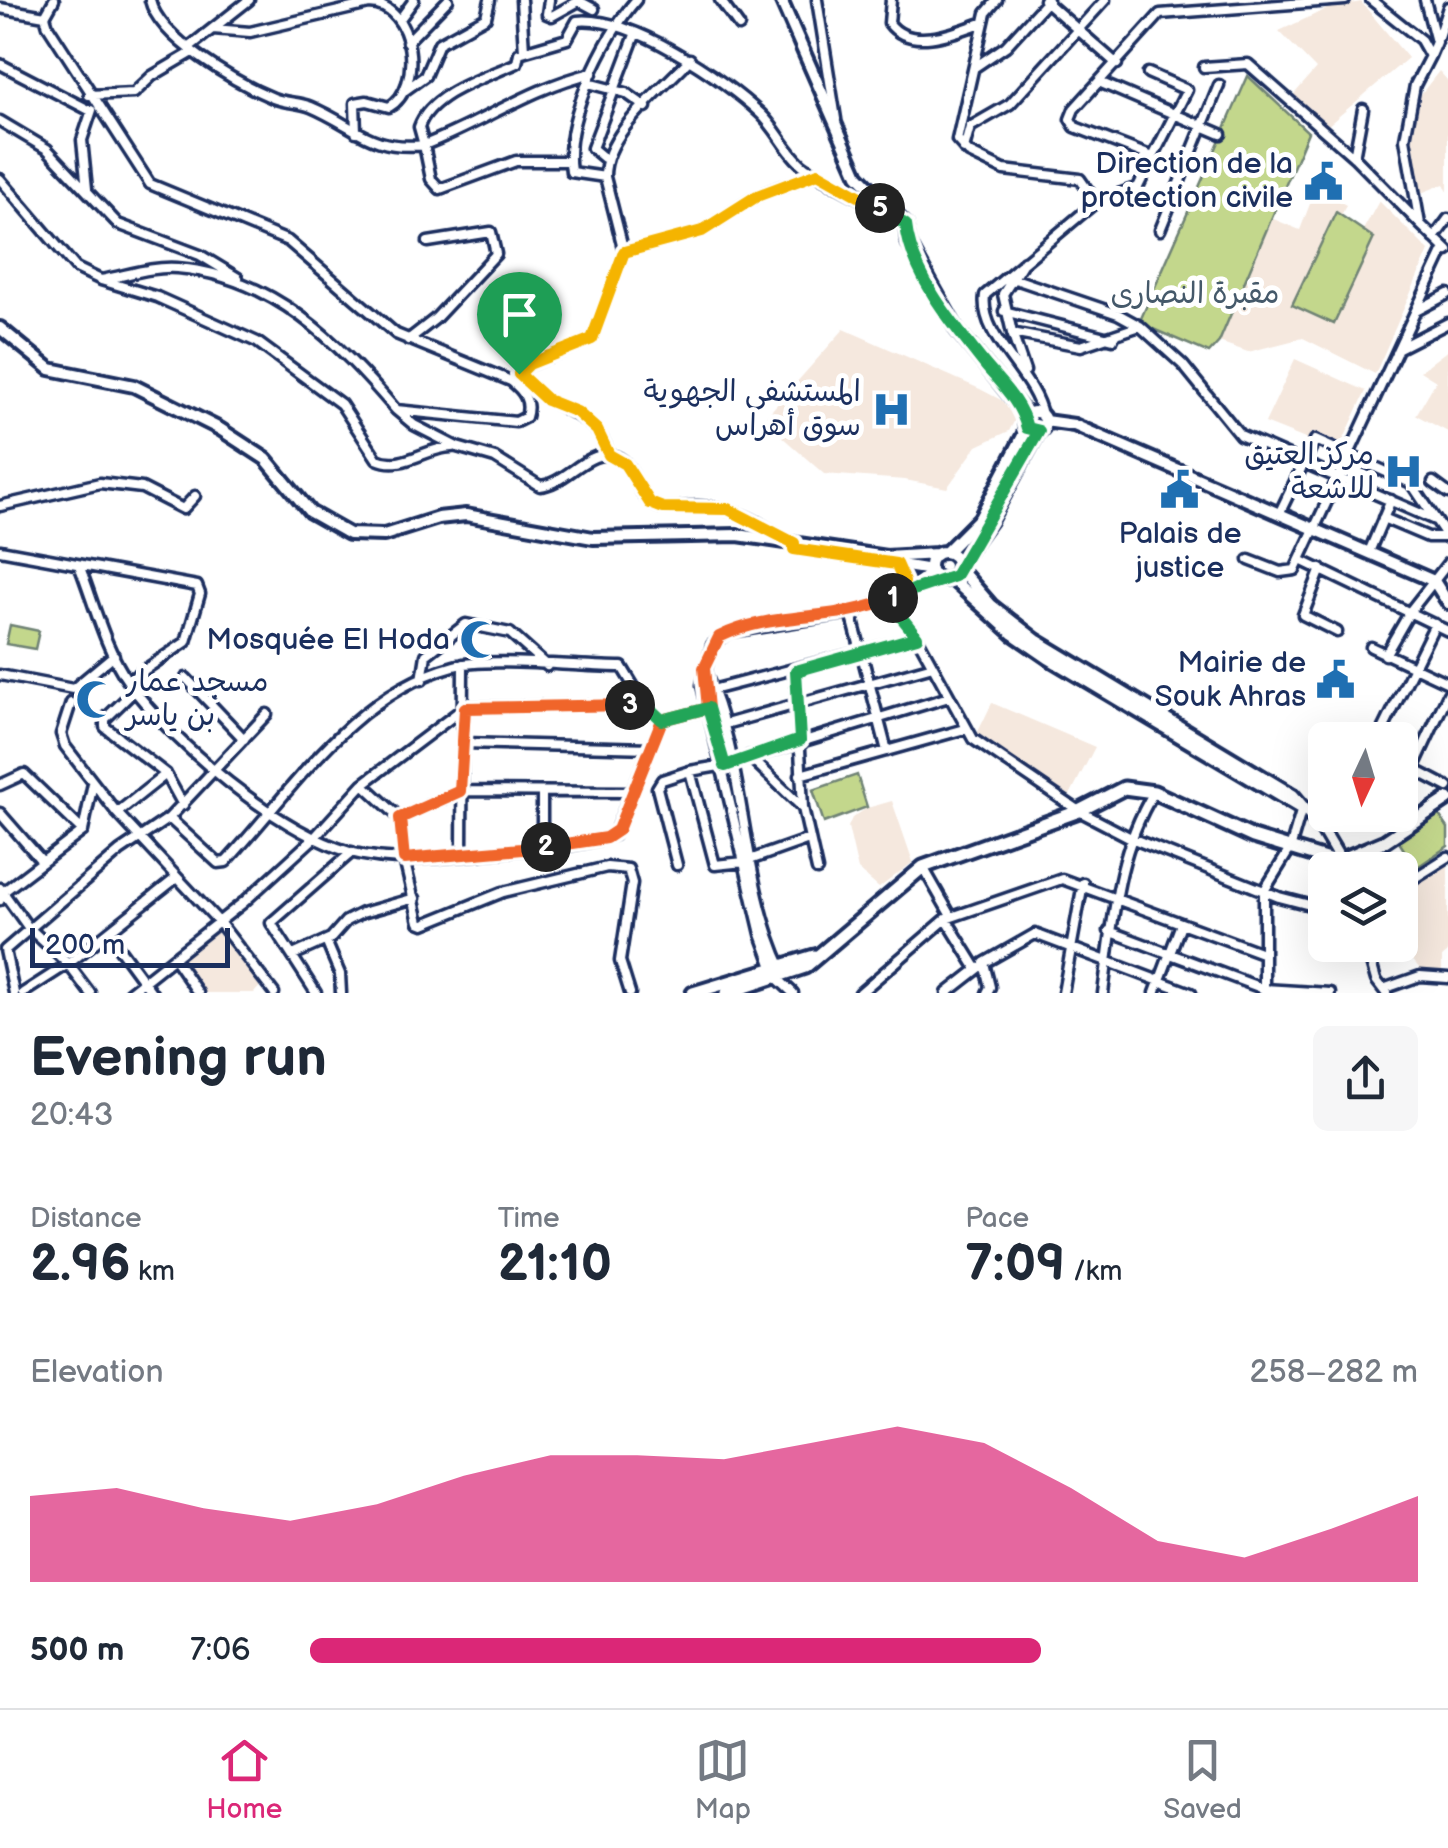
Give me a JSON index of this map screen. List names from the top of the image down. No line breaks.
{"parks":["مقبرة النصارى"],"places":{"public building":["Direction de la protection civile","Palais de justice","Mairie de Souk Ahras"],"hospital":["المستشفى الجهوية سوق أهراس","مركز العتيق للاشعة"],"mosque":["Mosquée El Hoda","مسجد عمار بن ياسر"]},"scale_bar":"200 m","north":"bottom","page":{"pins":["5","1","3","2"],"scale":"200 m","heading":["Evening run","20:43"],"stats":[["Distance","2.96 km"],["Time","21:10"],["Pace","7:09 /km"]],"chart":["Elevation","258–282 m"],"list":[{"name":"500 m","note":"7:06"}],"tabs":["Home","Map","Saved"]}}
